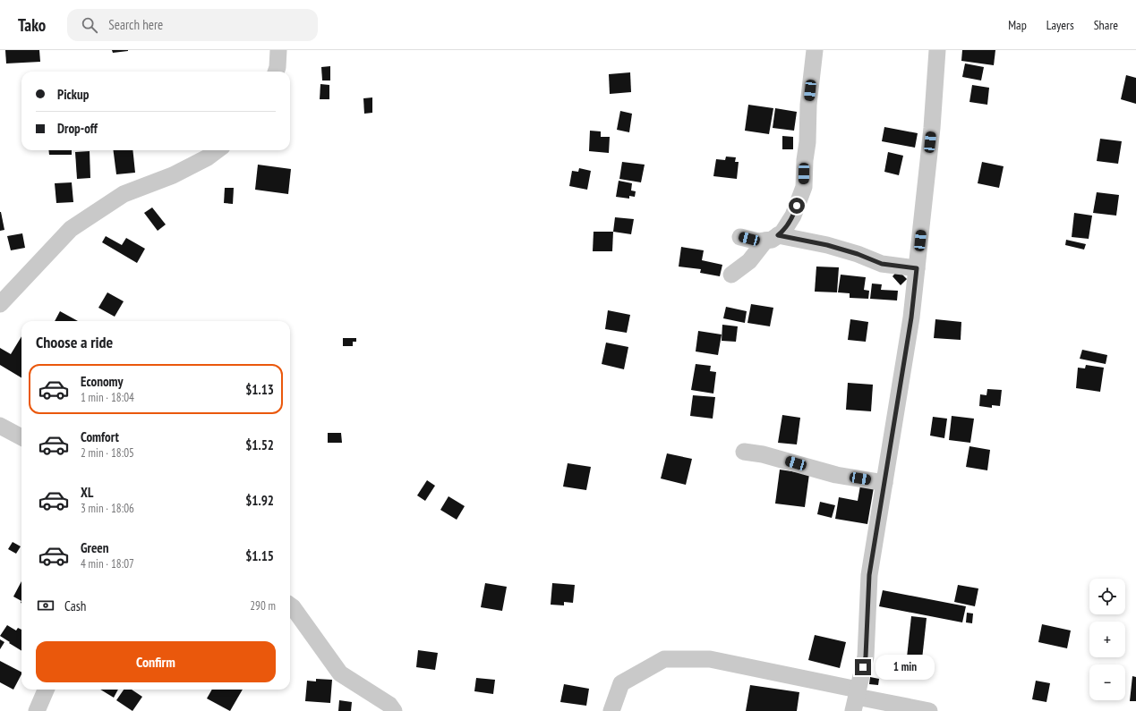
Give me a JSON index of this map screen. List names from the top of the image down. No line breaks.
{"page":{"header":"Tako","search":"Search here","nav":["Map","Layers","Share"],"banner":["Pickup","Drop-off"],"heading":"Choose a ride","list":[{"name":"Economy","note":"1 min · 18:04","value":"$1.13"},{"name":"Comfort","note":"2 min · 18:05","value":"$1.52"},{"name":"XL","note":"3 min · 18:06","value":"$1.92"},{"name":"Green","note":"4 min · 18:07","value":"$1.15"}],"map_buttons":["+","−"],"pay":["Cash","290 m"],"buttons":"Confirm","bubble":"1 min"}}
